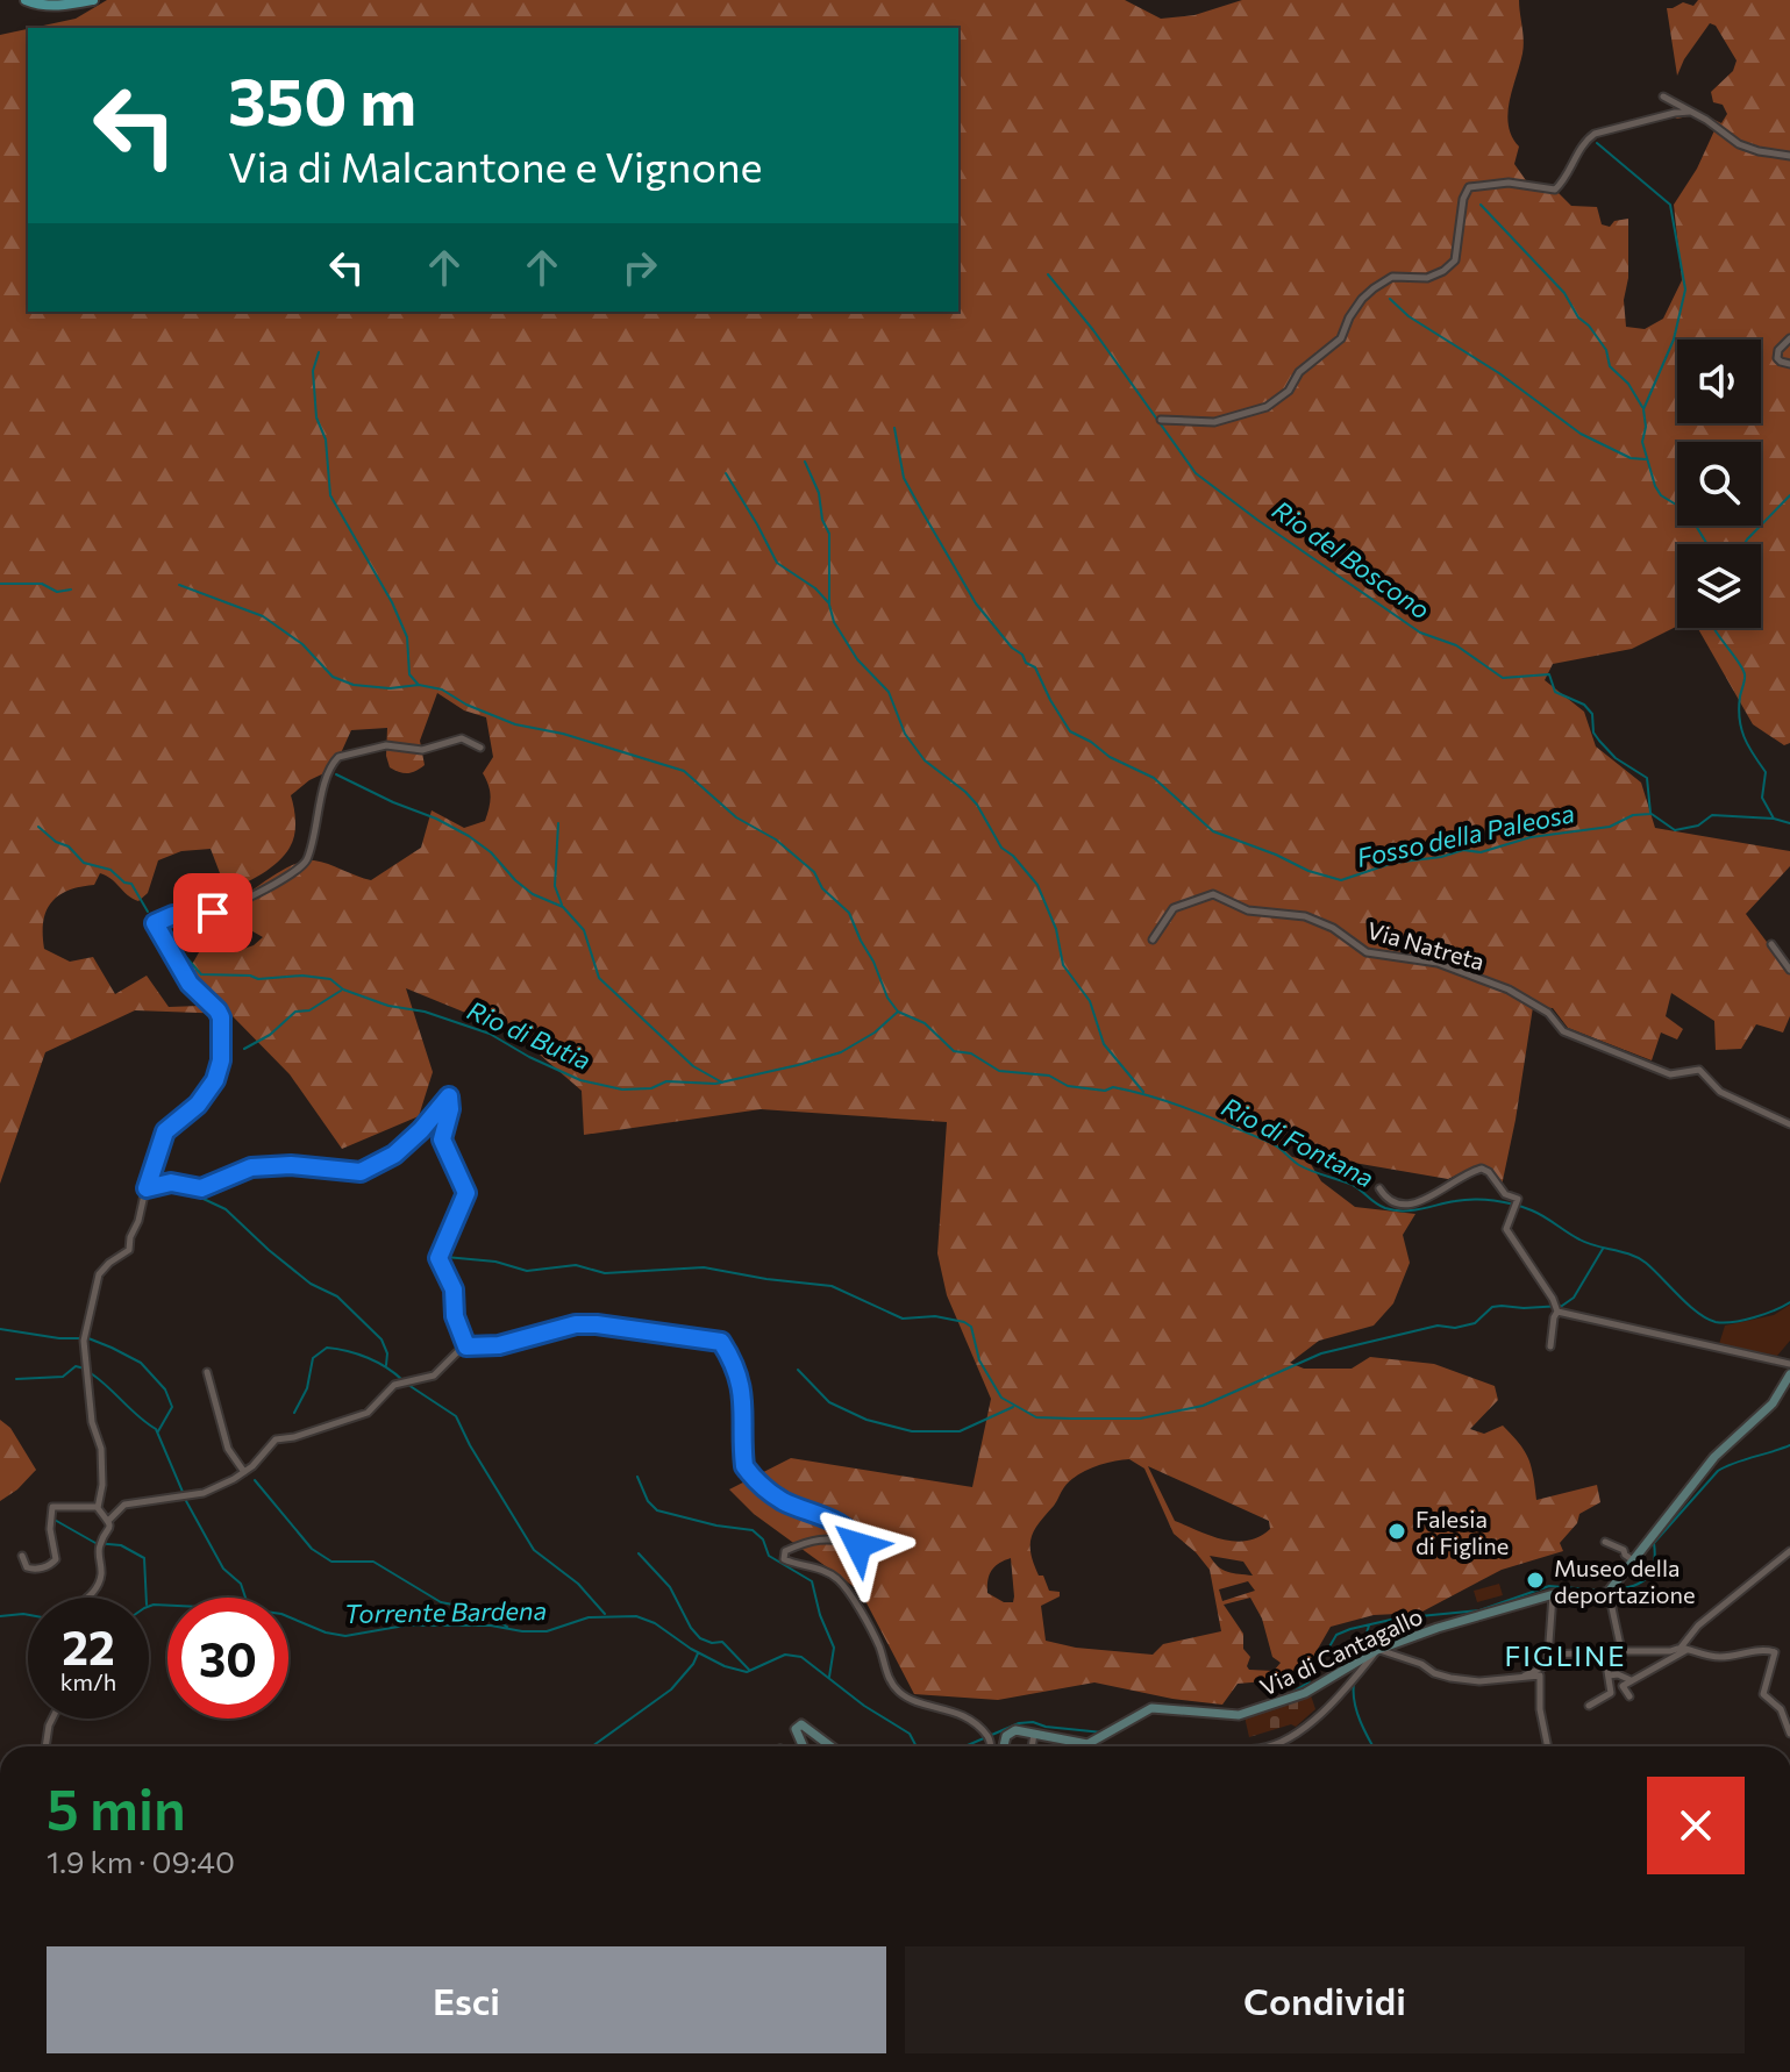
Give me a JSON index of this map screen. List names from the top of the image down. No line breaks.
{"streets":{"street":["Via Natreta","Via di Cantagallo"]},"districts":["FIGLINE"],"water":["Rio del Boscono","Fosso della Paleosa","Rio di Butia","Rio di Fontana","Torrente Bardena"],"places":["Falesia di Figline","Museo della deportazione"],"page":{"turn":["350 m","Via di Malcantone e Vignone"],"speed":"22 km/h","limit":"30","heading":["5 min","1.9 km · 09:40"],"buttons":["Esci","Condividi"]}}
